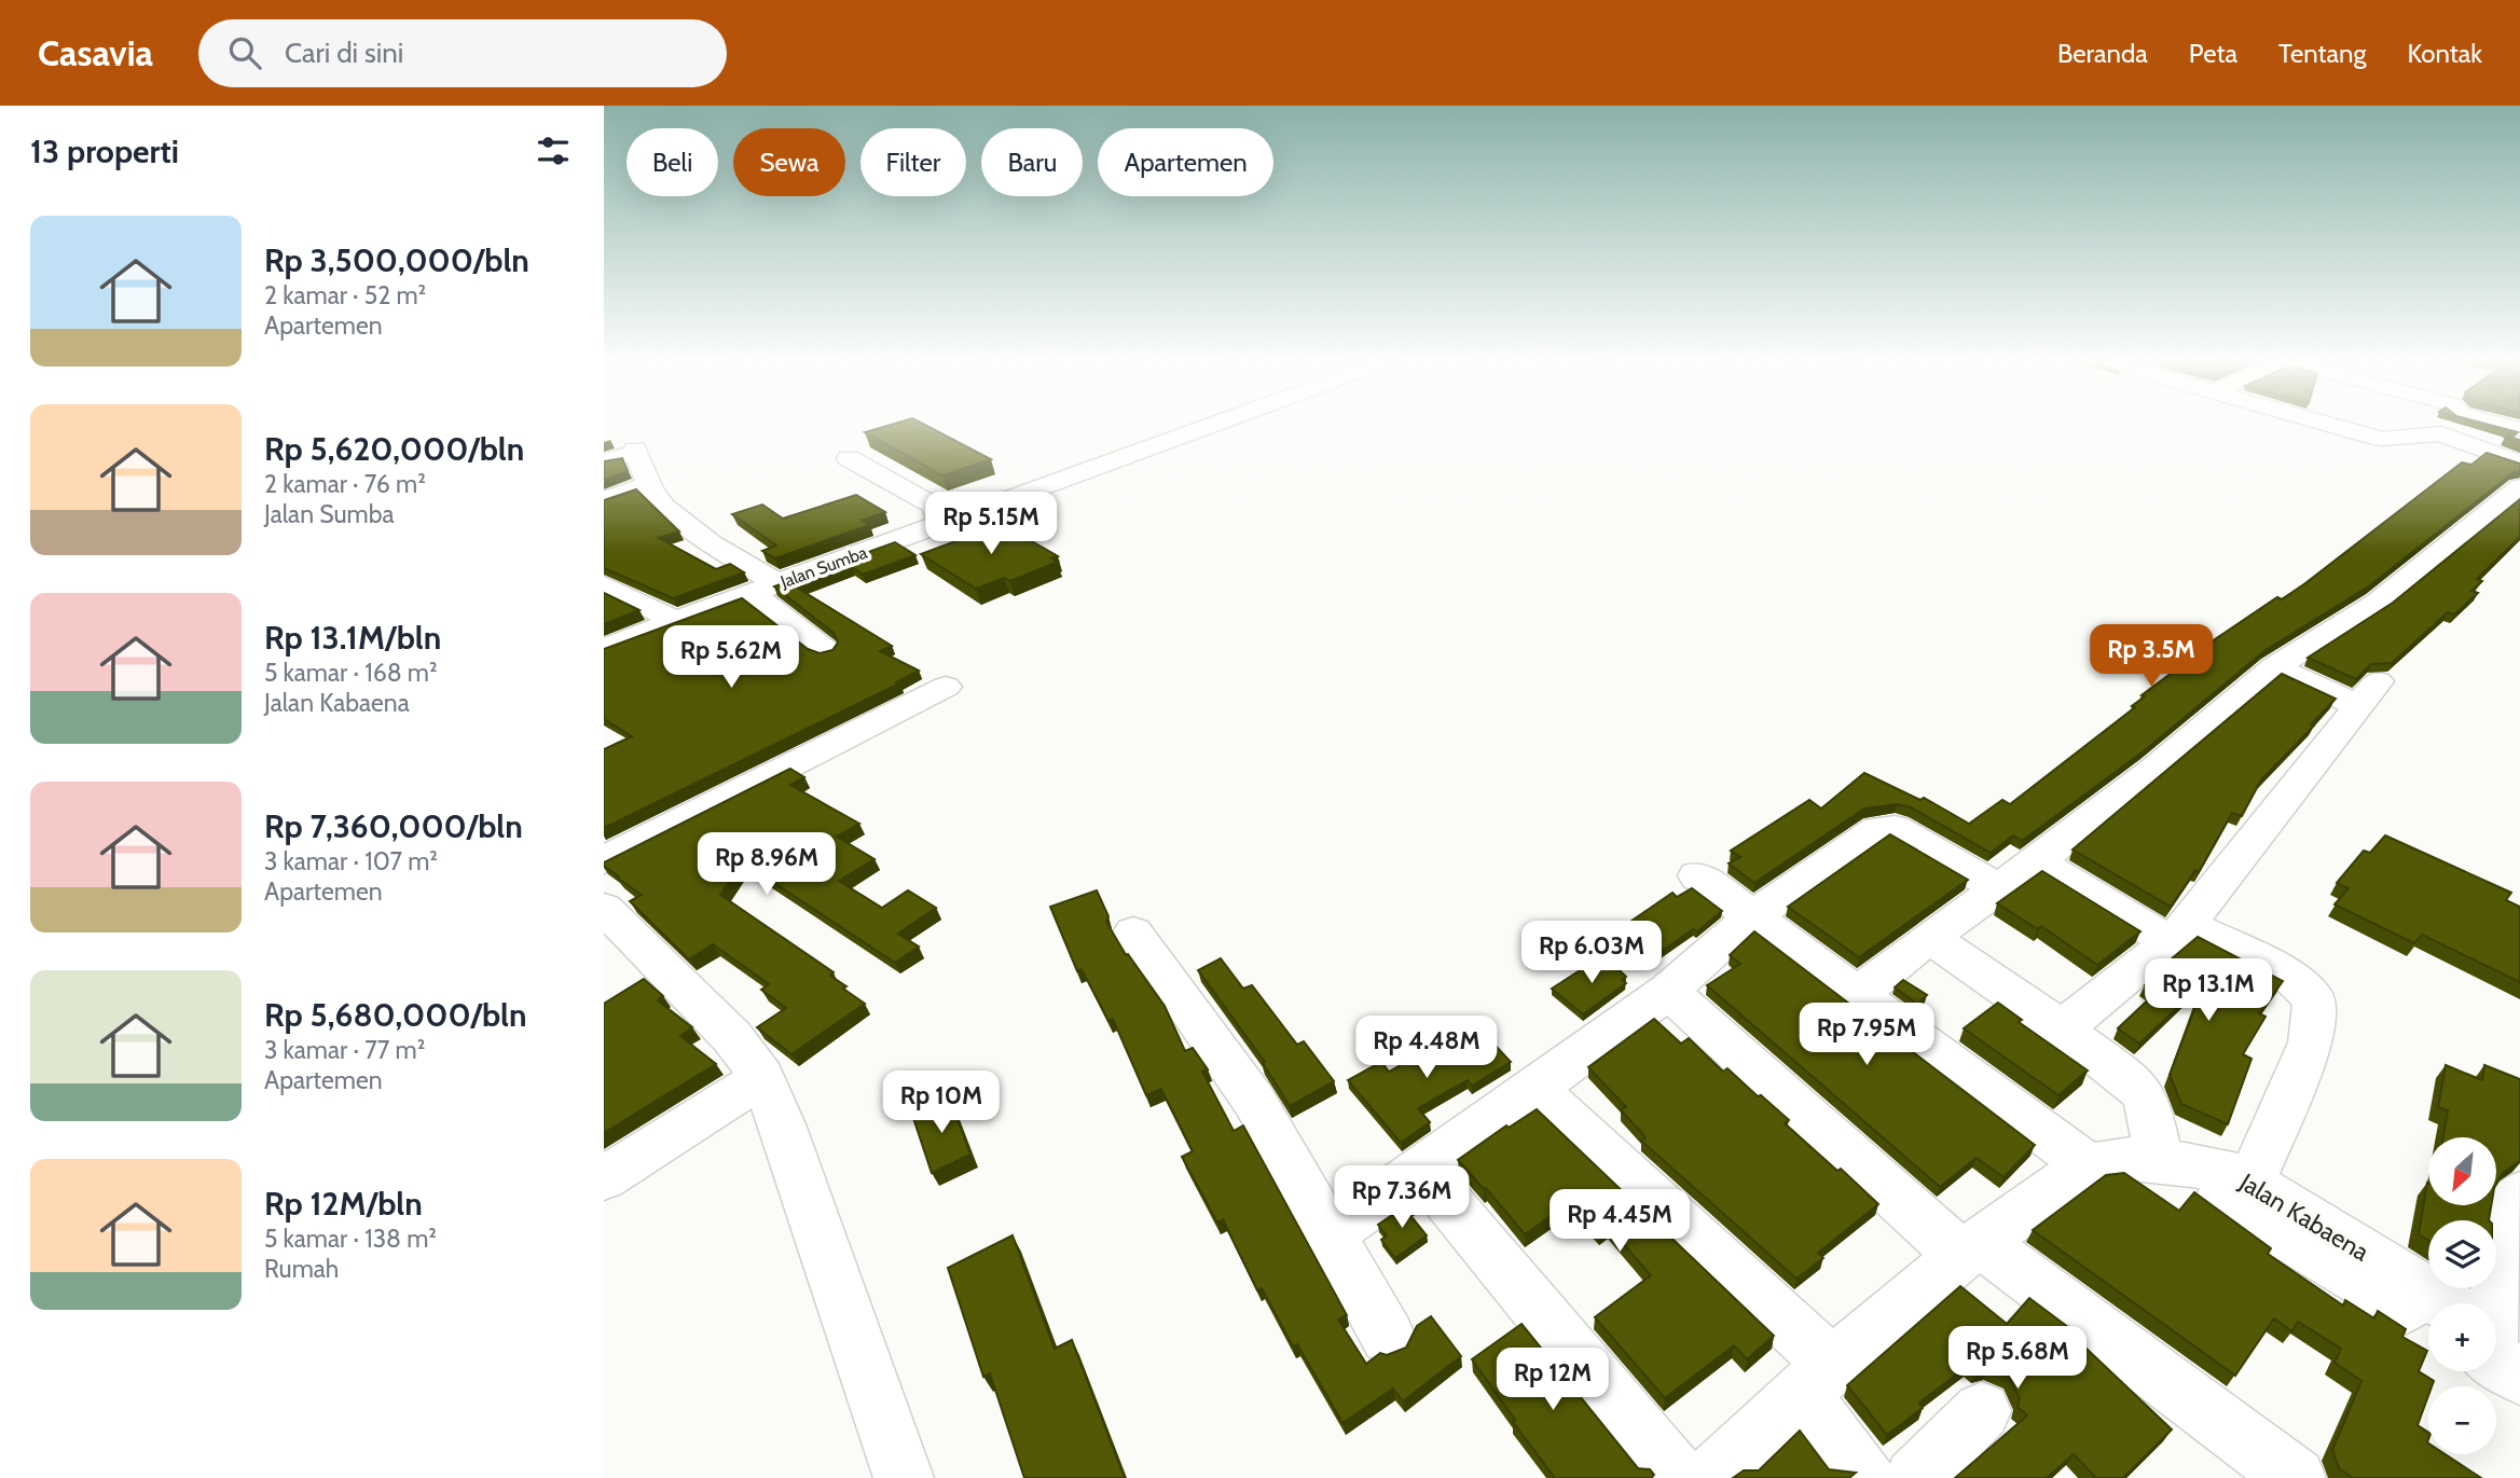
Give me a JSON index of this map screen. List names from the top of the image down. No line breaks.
{"streets":{"street":["Jalan Sumba","Jalan Kabaena"]},"north":"bottom left","page":{"header":"Casavia","search":"Cari di sini","nav":["Beranda","Peta","Tentang","Kontak"],"heading":"13 properti","chip":["Beli","Sewa","Filter","Baru","Apartemen"],"list":[{"name":"Rp 3,500,000/bln","note":"2 kamar · 52 m² · Apartemen"},{"name":"Rp 5,620,000/bln","note":"2 kamar · 76 m² · Jalan Sumba"},{"name":"Rp 13.1M/bln","note":"5 kamar · 168 m² · Jalan Kabaena"},{"name":"Rp 7,360,000/bln","note":"3 kamar · 107 m² · Apartemen"},{"name":"Rp 5,680,000/bln","note":"3 kamar · 77 m² · Apartemen"},{"name":"Rp 12M/bln","note":"5 kamar · 138 m² · Rumah"}],"price":["Rp 5.15M","Rp 3.5M","Rp 5.62M","Rp 8.96M","Rp 6.03M","Rp 13.1M","Rp 7.95M","Rp 4.48M","Rp 10M","Rp 7.36M","Rp 4.45M","Rp 5.68M","Rp 12M"],"map_buttons":["+","−"]}}
